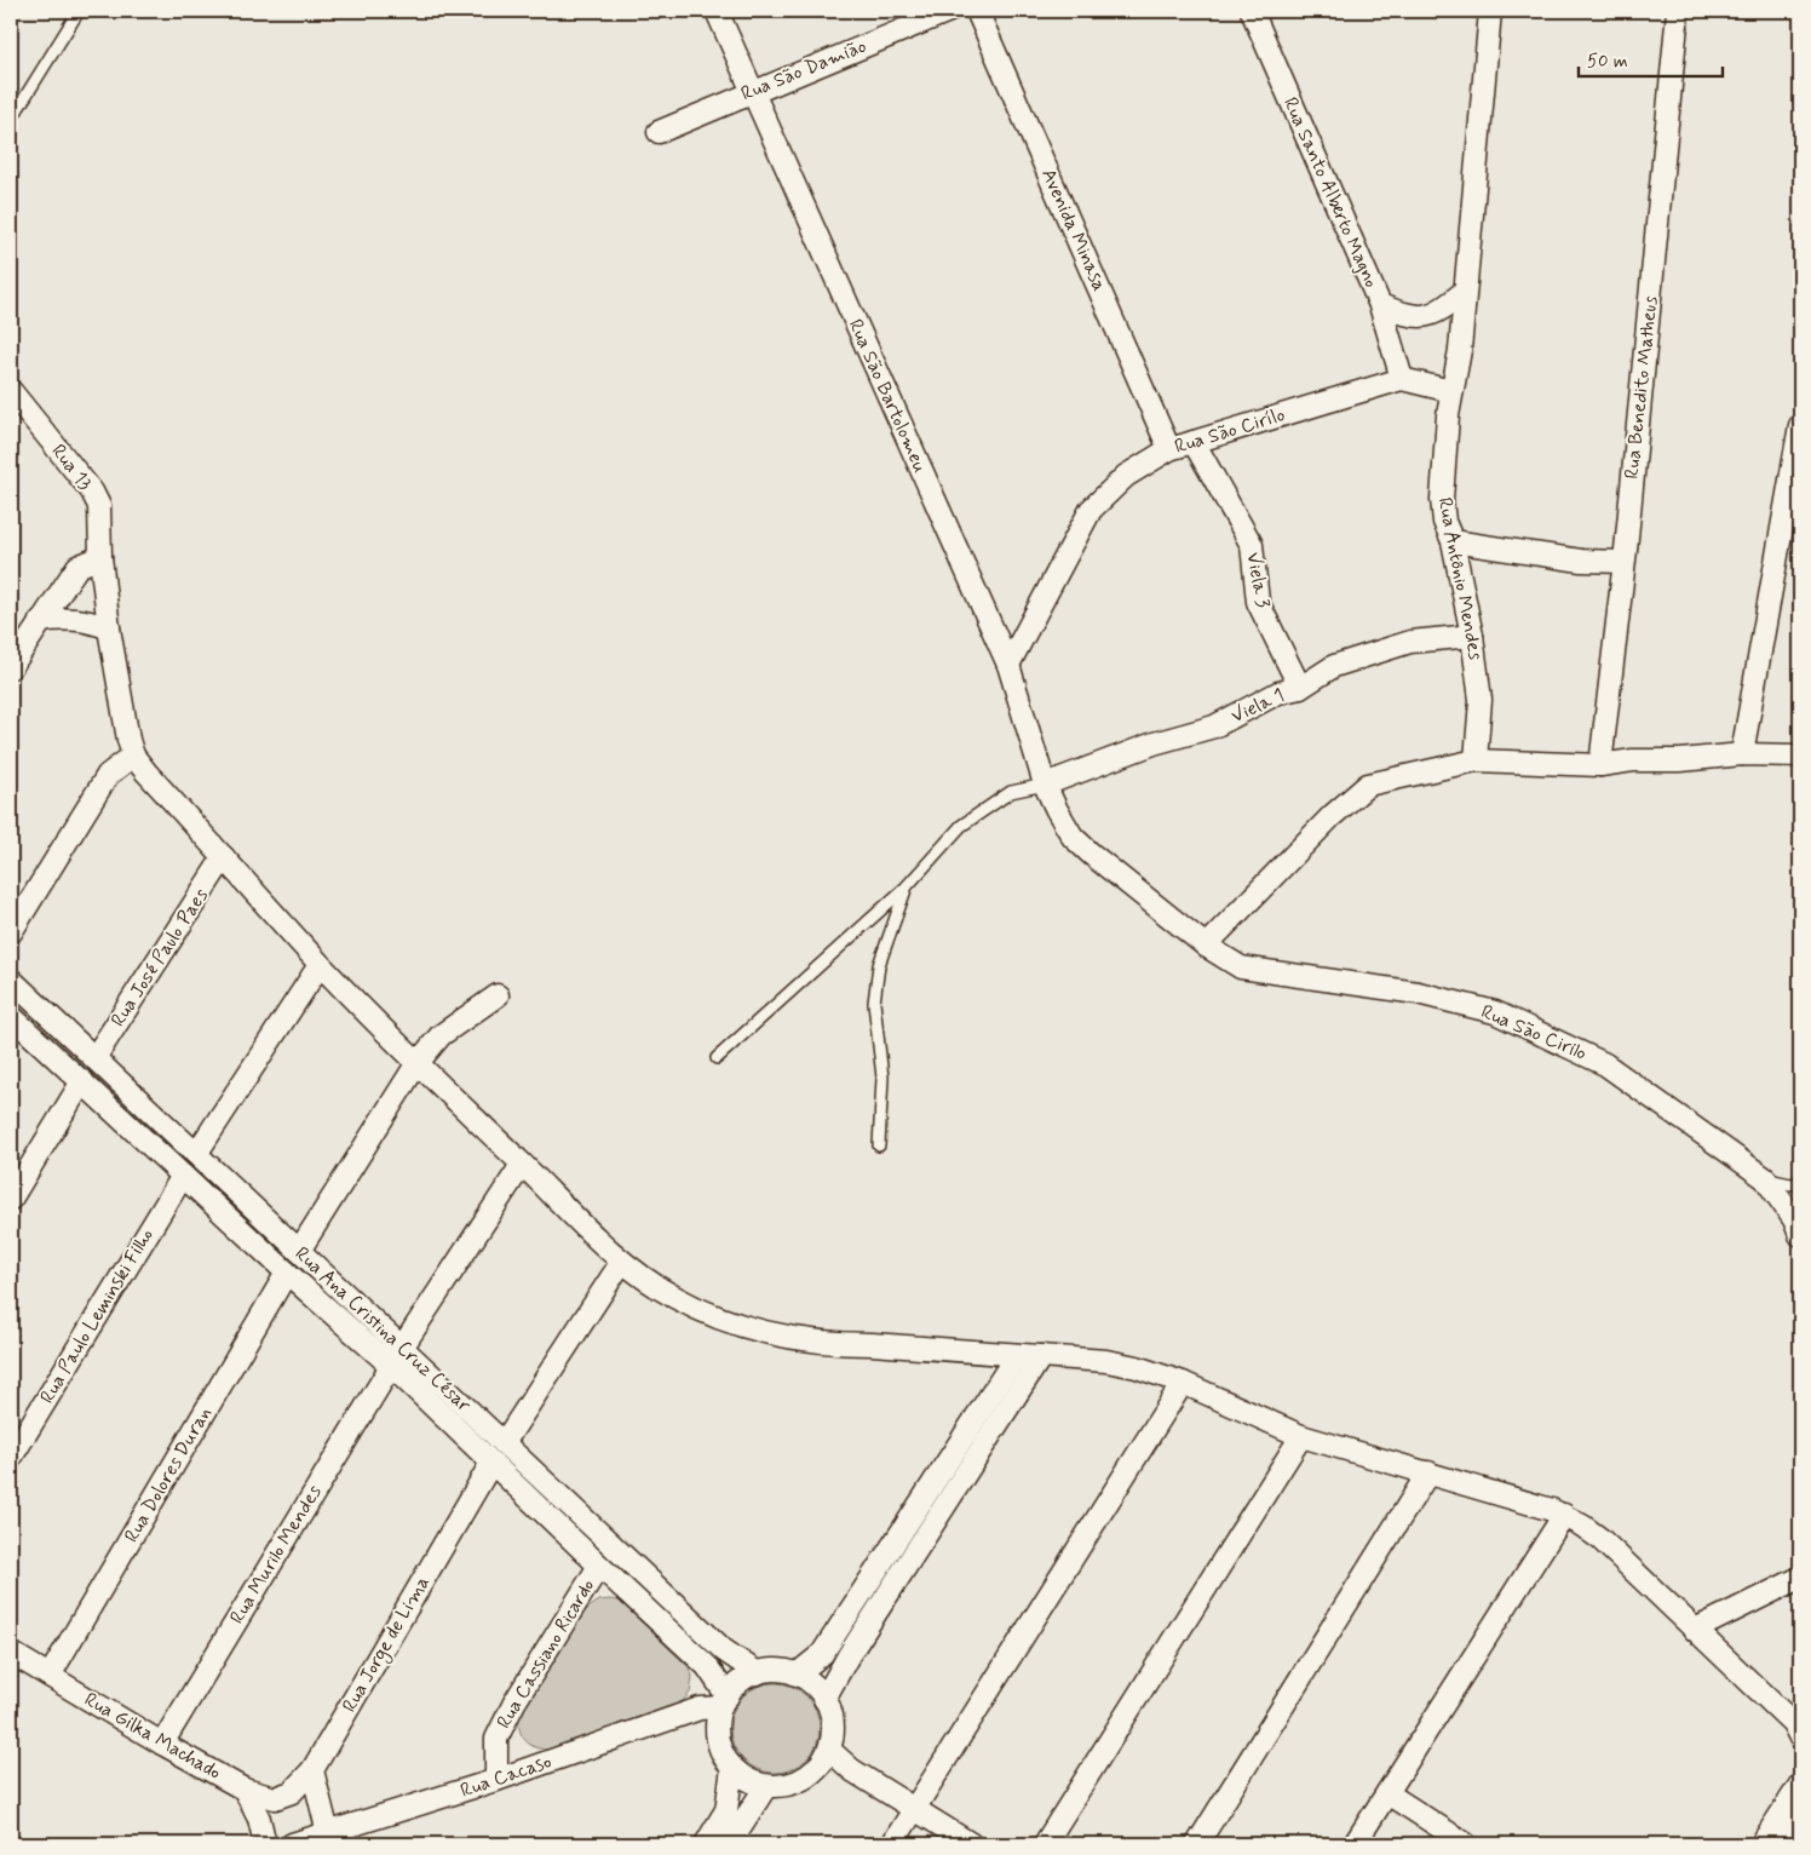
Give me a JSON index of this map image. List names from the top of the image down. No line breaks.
{"streets":{"street":["Rua São Damião","Rua Santo Alberto Magno","Avenida Minasa","Rua Benedito Matheus","Rua São Bartolomeu","Rua São Cirílo","Rua 13","Rua Antônio Mendes","Viela 3","Viela 1","Rua José Paulo Paes","Rua São Cirilo","Rua Paulo Leminski Filho","Rua Ana Cristina Cruz César","Rua Dolores Duran","Rua Murilo Mendes","Rua Jorge de Lima","Rua Cassiano Ricardo","Rua Gilka Machado","Rua Cacaso"]},"crossings":[["Rua São Damião","Rua São Bartolomeu"],["Rua Santo Alberto Magno","Rua São Cirílo"],["Avenida Minasa","Rua São Cirílo"],["Rua São Bartolomeu","Rua São Cirílo"],["Rua São Bartolomeu","Viela 1"],["Rua São Bartolomeu","Rua São Cirilo"],["Rua São Cirílo","Viela 3"],["Rua Antônio Mendes","Viela 1"],["Viela 3","Viela 1"],["Viela 1","Rua São Cirilo"],["Rua José Paulo Paes","Rua Ana Cristina Cruz César"],["Rua Paulo Leminski Filho","Rua Ana Cristina Cruz César"],["Rua Ana Cristina Cruz César","Rua Dolores Duran"],["Rua Ana Cristina Cruz César","Rua Murilo Mendes"],["Rua Ana Cristina Cruz César","Rua Jorge de Lima"],["Rua Ana Cristina Cruz César","Rua Cassiano Ricardo"],["Rua Ana Cristina Cruz César","Rua Cacaso"],["Rua Dolores Duran","Rua Gilka Machado"],["Rua Murilo Mendes","Rua Gilka Machado"],["Rua Jorge de Lima","Rua Gilka Machado"],["Rua Cassiano Ricardo","Rua Cacaso"]],"scale_bar":"50 m"}
